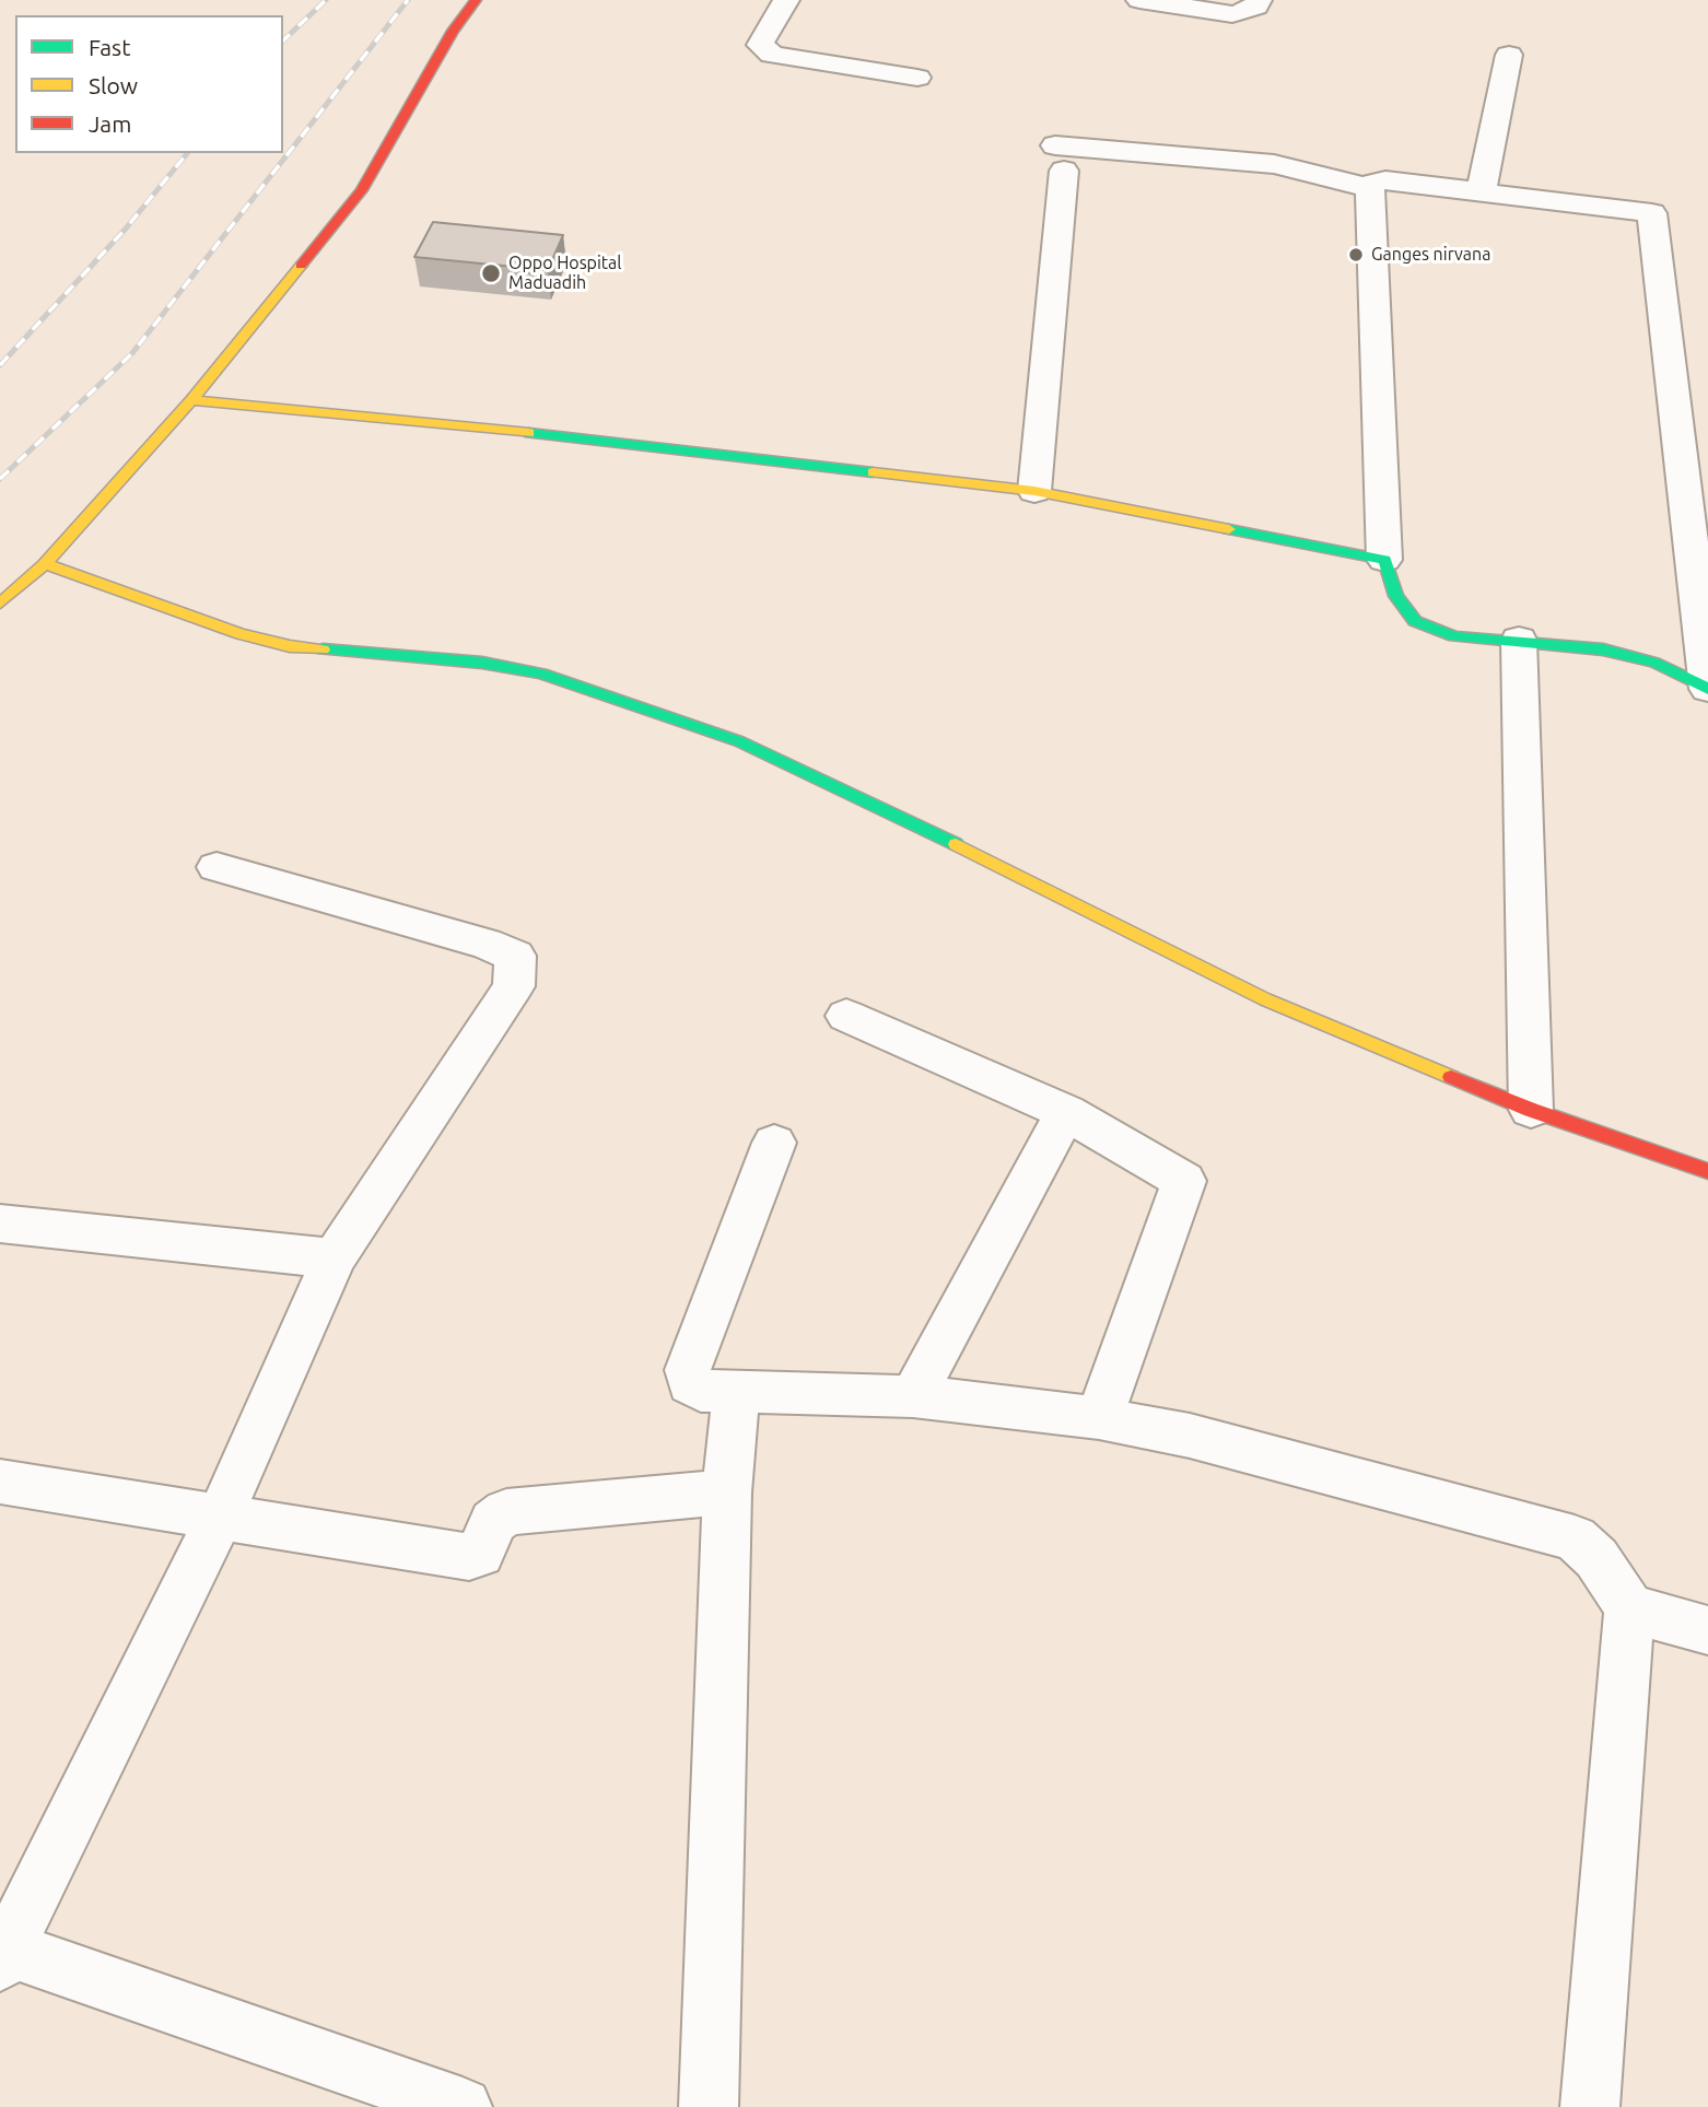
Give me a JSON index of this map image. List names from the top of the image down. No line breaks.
{"places":["Ganges nirvana","Oppo Hospital Maduadih"],"legend":["Fast","Slow","Jam"]}
